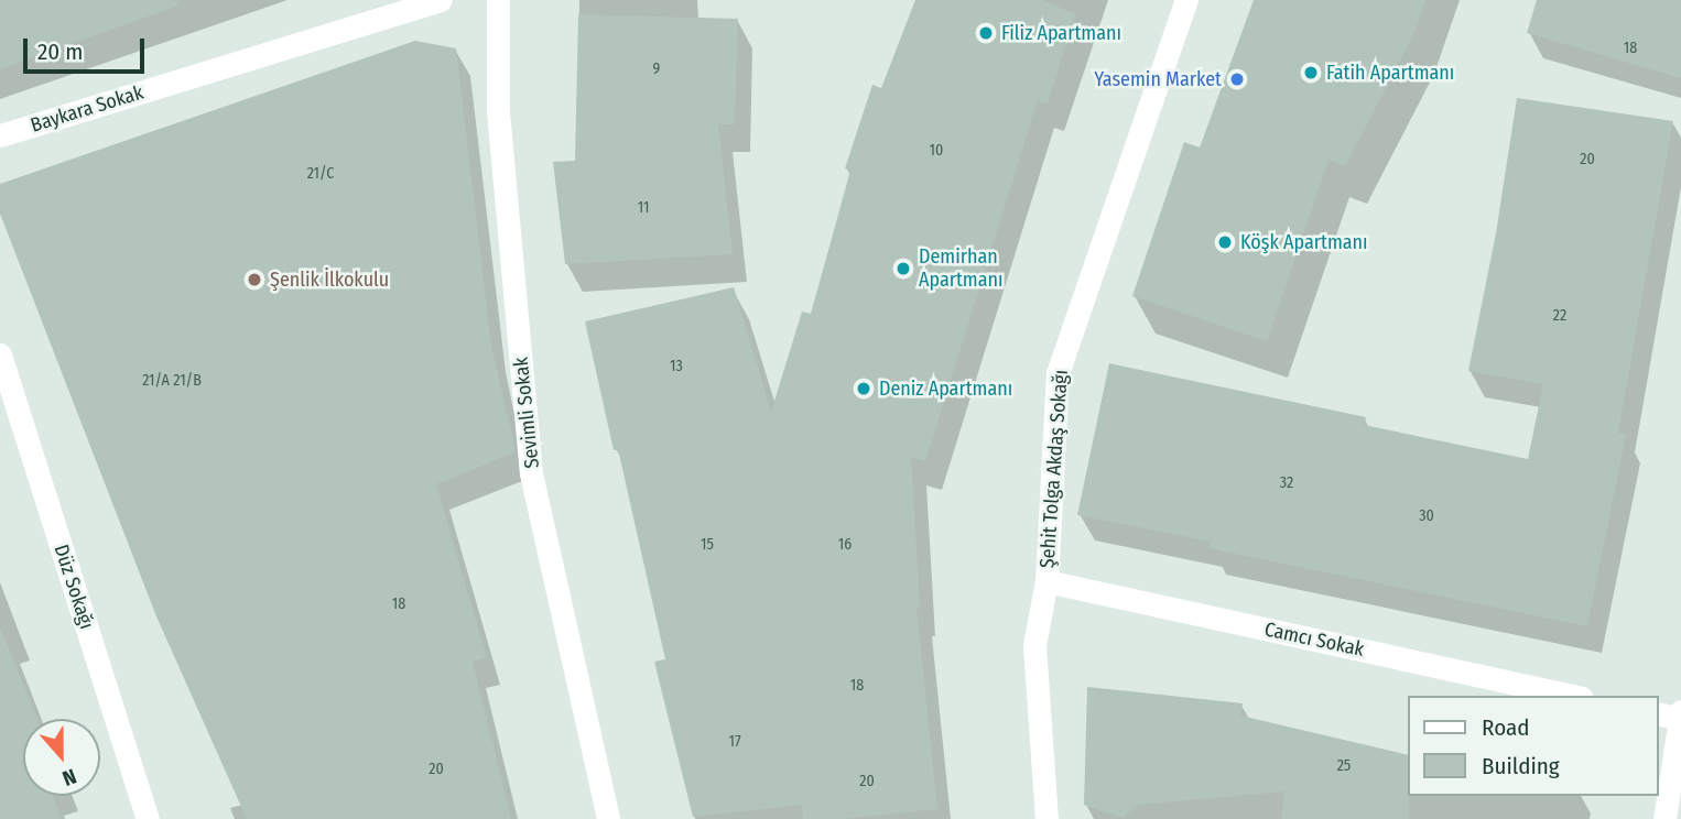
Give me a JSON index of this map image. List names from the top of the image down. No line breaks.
{"streets":{"street":["Baykara Sokak","Sevimli Sokak","Şehit Tolga Akdaş Sokağı","Düz Sokağı","Camcı Sokak"]},"crossings":[["Şehit Tolga Akdaş Sokağı","Camcı Sokak"]],"places":["Filiz Apartmanı","Fatih Apartmanı","Yasemin Market","Köşk Apartmanı","Demirhan Apartmanı","Şenlik İlkokulu","Deniz Apartmanı"],"house_numbers":["18","9","10","20","21/C","11","22","13","21/A 21/B","32","30","15","16","18","18","17","25","20","20"],"legend":["Road","Building"],"scale_bar":"20 m","north":"bottom"}
